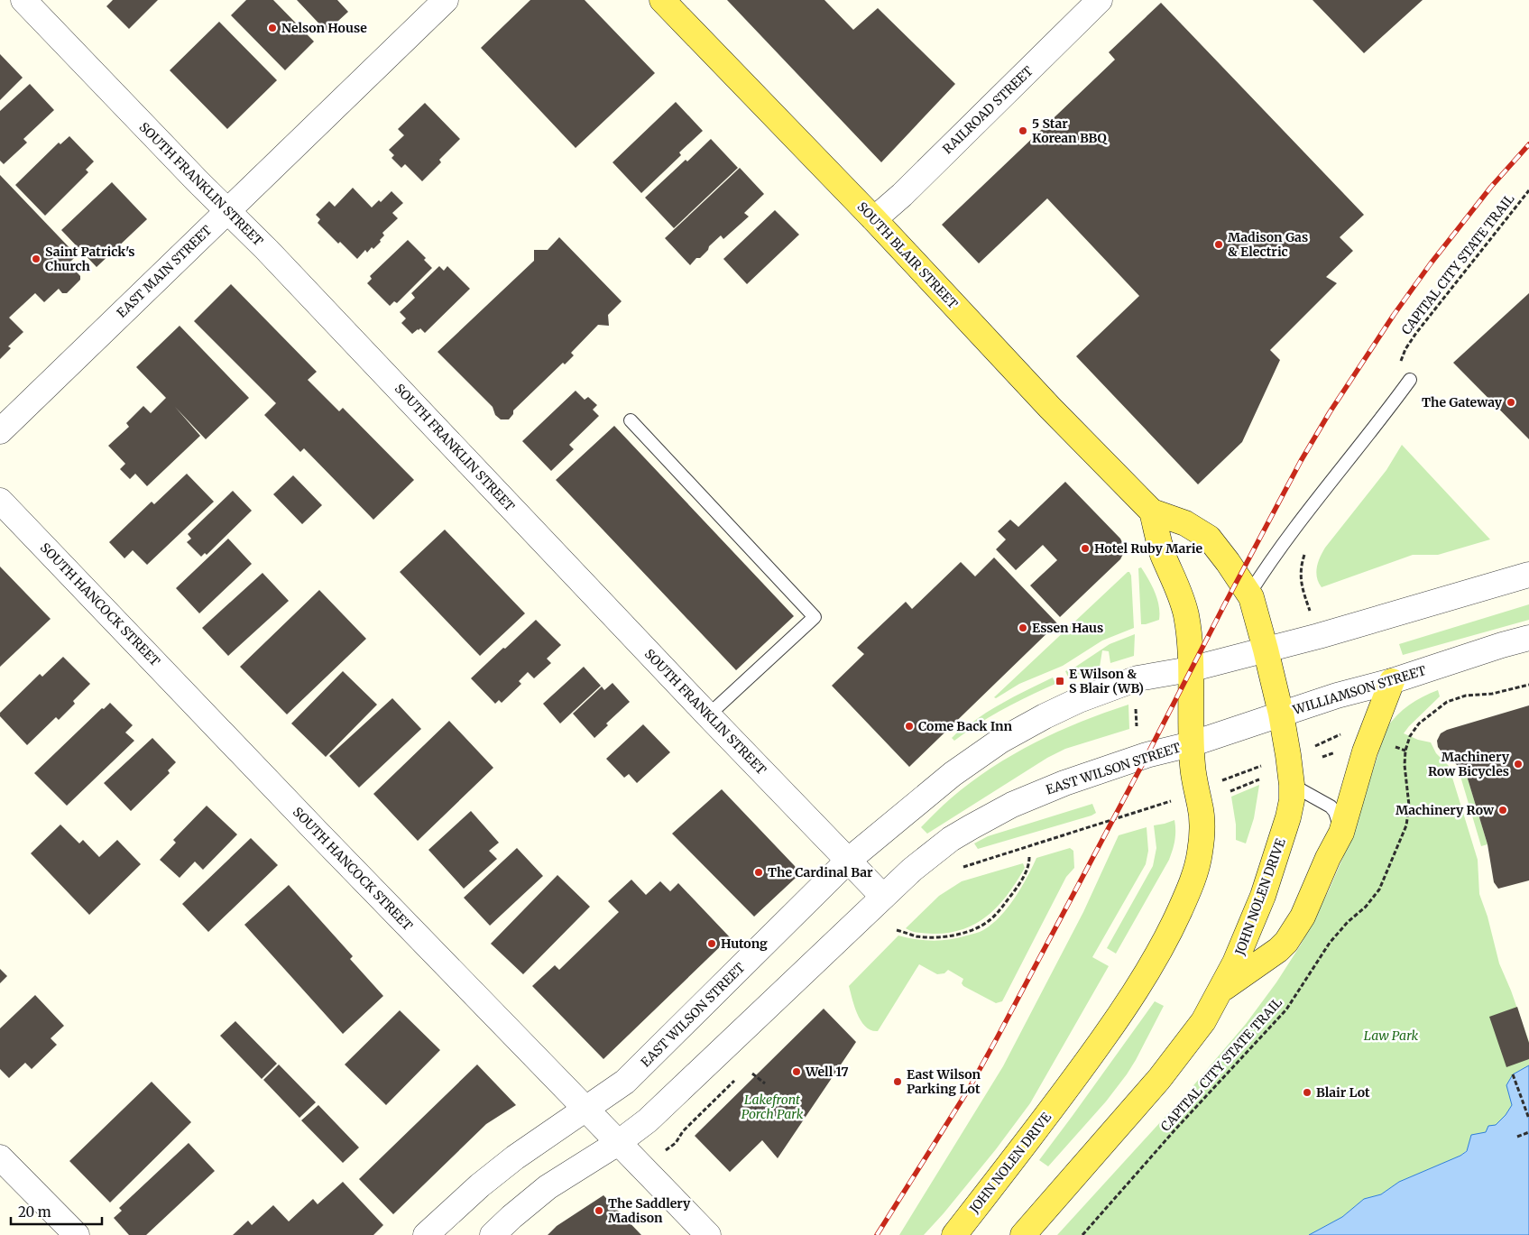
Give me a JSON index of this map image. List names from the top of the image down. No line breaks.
{"streets":{"main road":["SOUTH BLAIR STREET","JOHN NOLEN DRIVE"],"street":["RAILROAD STREET","SOUTH FRANKLIN STREET","EAST MAIN STREET","SOUTH HANCOCK STREET","WILLIAMSON STREET","EAST WILSON STREET"],"path":["CAPITAL CITY STATE TRAIL"]},"crossings":[["RAILROAD STREET","SOUTH BLAIR STREET"],["SOUTH FRANKLIN STREET","EAST MAIN STREET"],["SOUTH FRANKLIN STREET","EAST WILSON STREET"],["SOUTH BLAIR STREET","JOHN NOLEN DRIVE"],["SOUTH HANCOCK STREET","EAST WILSON STREET"],["WILLIAMSON STREET","EAST WILSON STREET"],["WILLIAMSON STREET","JOHN NOLEN DRIVE"],["EAST WILSON STREET","JOHN NOLEN DRIVE"]],"parks":["Law Park","Lakefront Porch Park"],"places":{"other":["Nelson House","5 Star Korean BBQ","Madison Gas & Electric","Saint Patrick's Church","The Gateway","Hotel Ruby Marie","Essen Haus","Come Back Inn","Machinery Row Bicycles","Machinery Row","The Cardinal Bar","Hutong","Well 17","East Wilson Parking Lot","Blair Lot","The Saddlery Madison"],"transit":["E Wilson & S Blair (WB)"]},"scale_bar":"20 m"}
